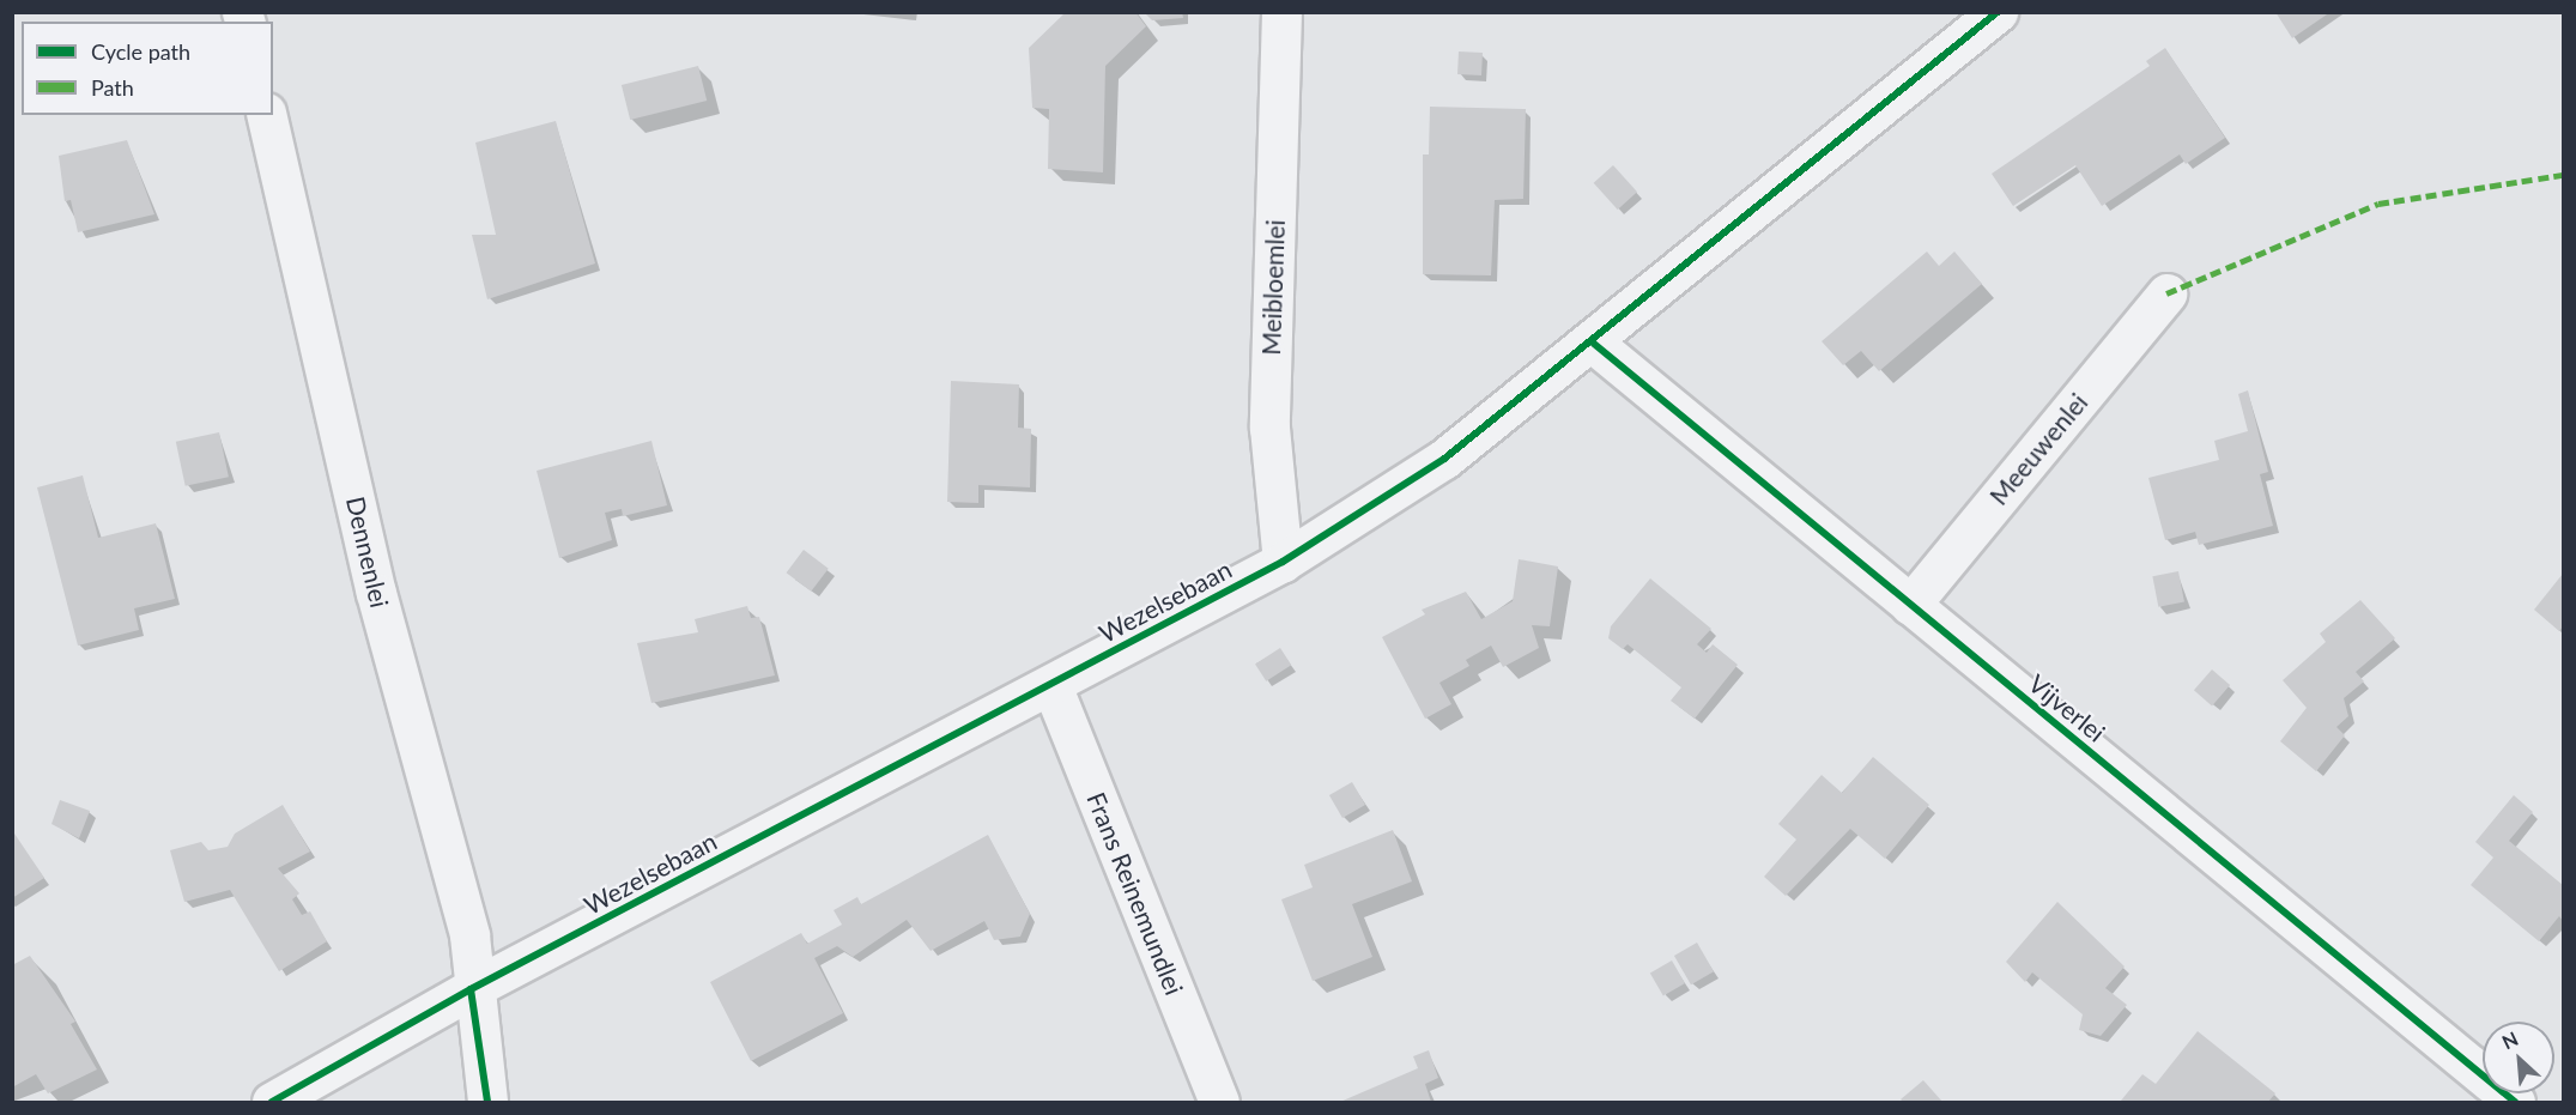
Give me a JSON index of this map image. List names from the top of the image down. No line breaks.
{"streets":{"street":["Meibloemlei","Meeuwenlei","Dennenlei","Wezelsebaan","Vijverlei","Frans Reinemundlei"]},"crossings":[["Meibloemlei","Wezelsebaan"],["Meeuwenlei","Vijverlei"],["Dennenlei","Wezelsebaan"],["Wezelsebaan","Vijverlei"],["Wezelsebaan","Frans Reinemundlei"]],"legend":["Cycle path","Path"],"north":"top left"}
